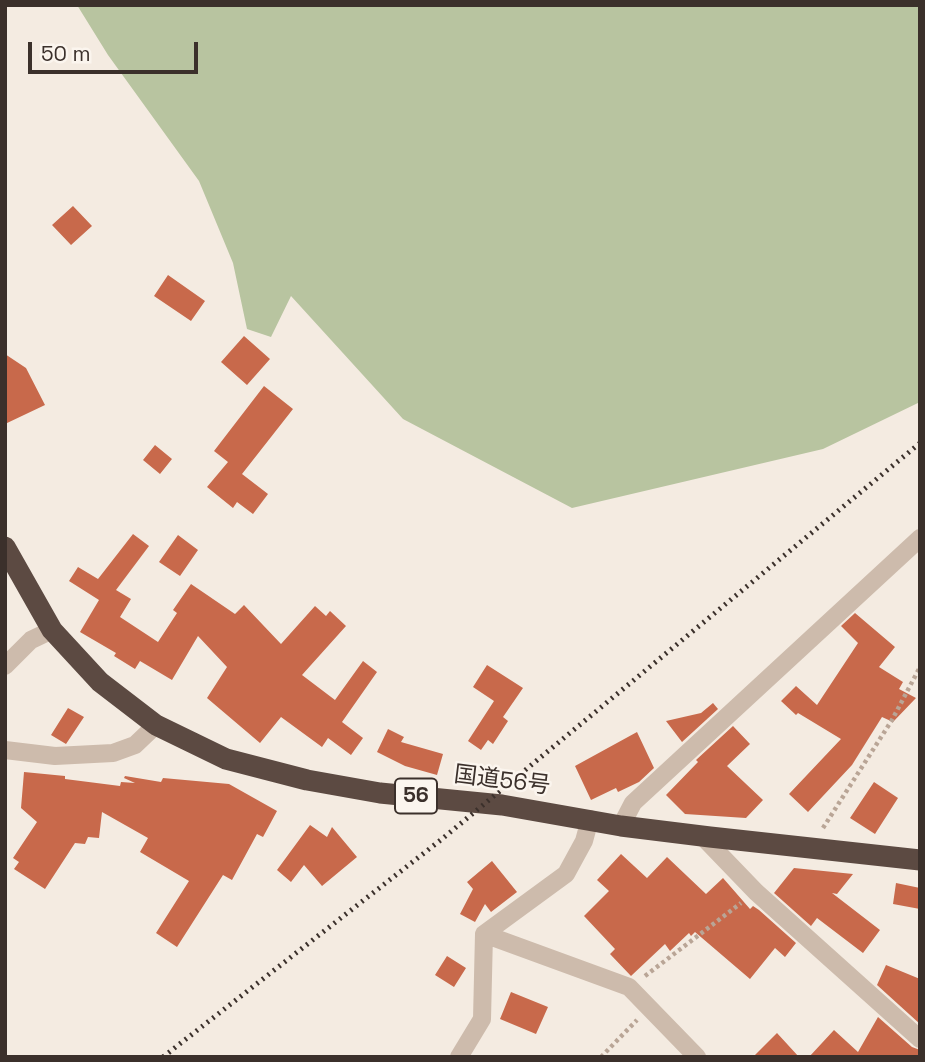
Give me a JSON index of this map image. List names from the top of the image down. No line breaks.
{"streets":{"highway":["国道56号","56"]},"scale_bar":"50 m"}
